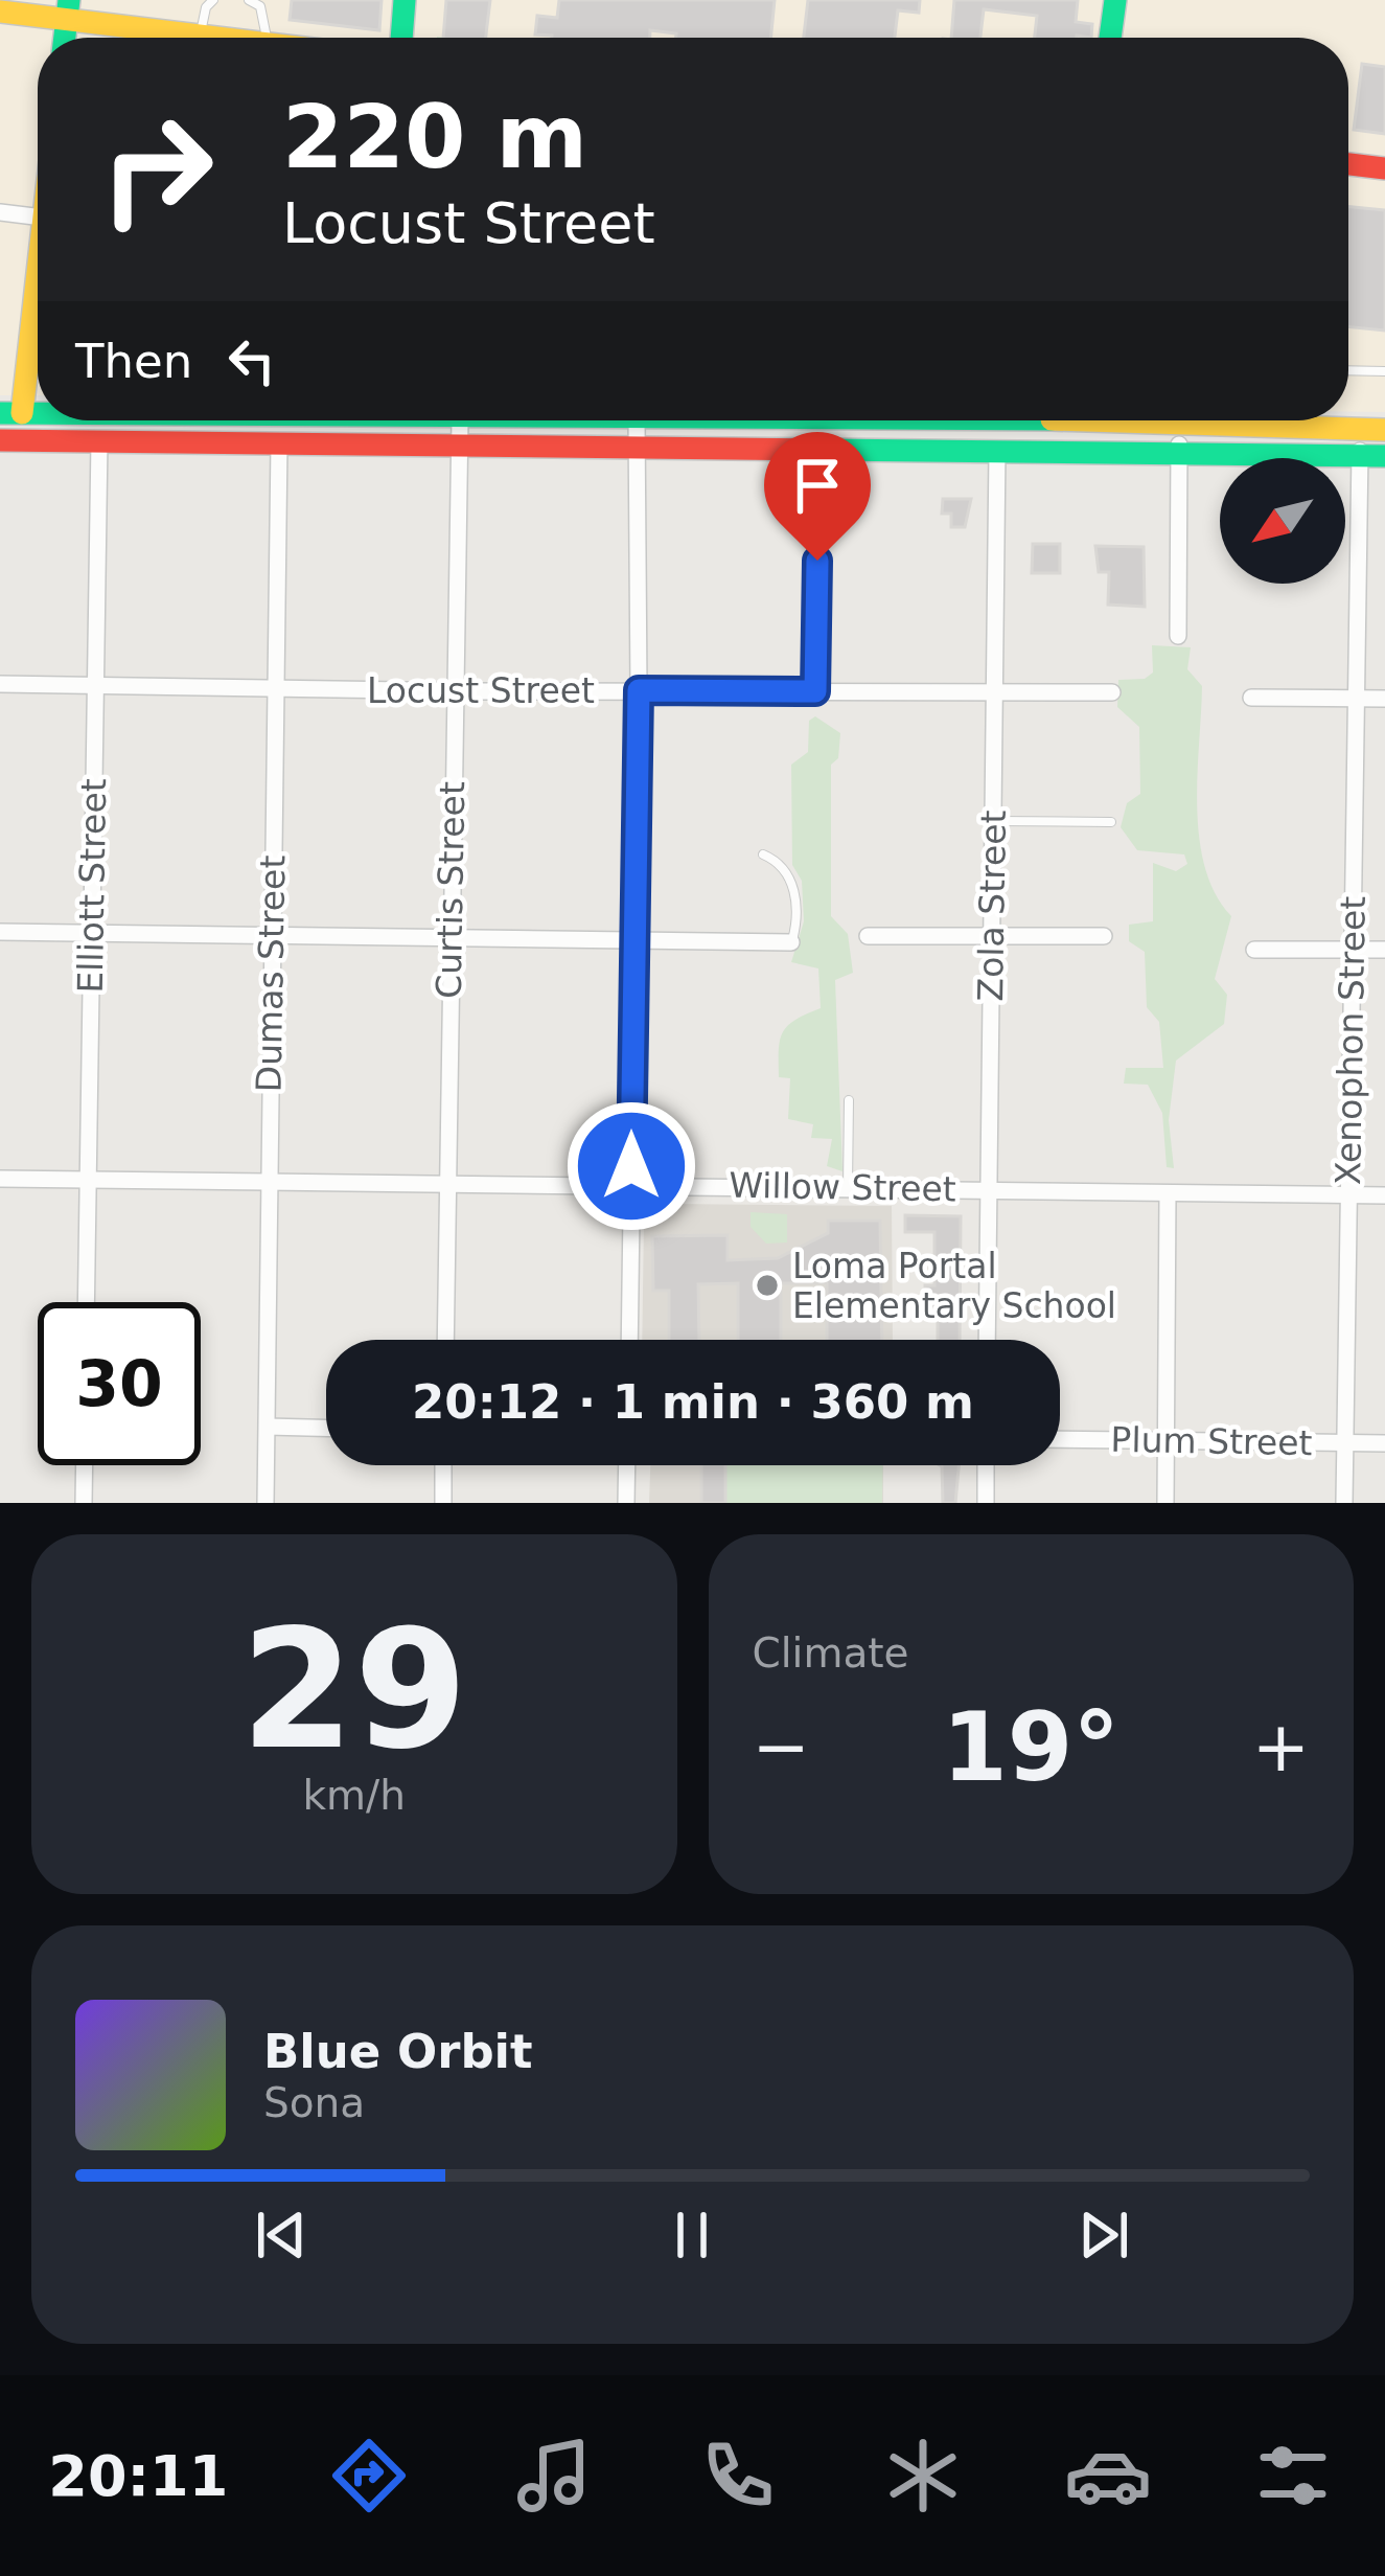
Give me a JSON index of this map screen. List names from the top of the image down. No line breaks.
{"streets":{"street":["Locust Street","Elliott Street","Curtis Street","Zola Street","Dumas Street","Xenophon Street","Willow Street","Plum Street"]},"crossings":[["Locust Street","Elliott Street"],["Locust Street","Curtis Street"],["Locust Street","Zola Street"],["Locust Street","Dumas Street"],["Elliott Street","Willow Street"],["Curtis Street","Willow Street"],["Zola Street","Willow Street"],["Dumas Street","Willow Street"],["Xenophon Street","Willow Street"],["Xenophon Street","Plum Street"]],"places":["Loma Portal Elementary School"],"north":"bottom left","page":{"turn":["220 m","Locust Street"],"then":"Then","limit":"30","trip":"20:12 · 1 min · 360 m","tile":[["29","km/h"],"Climate"],"heat":["−","19°","+"],"song":["Blue Orbit","Sona"],"tabs":"20:11"}}
